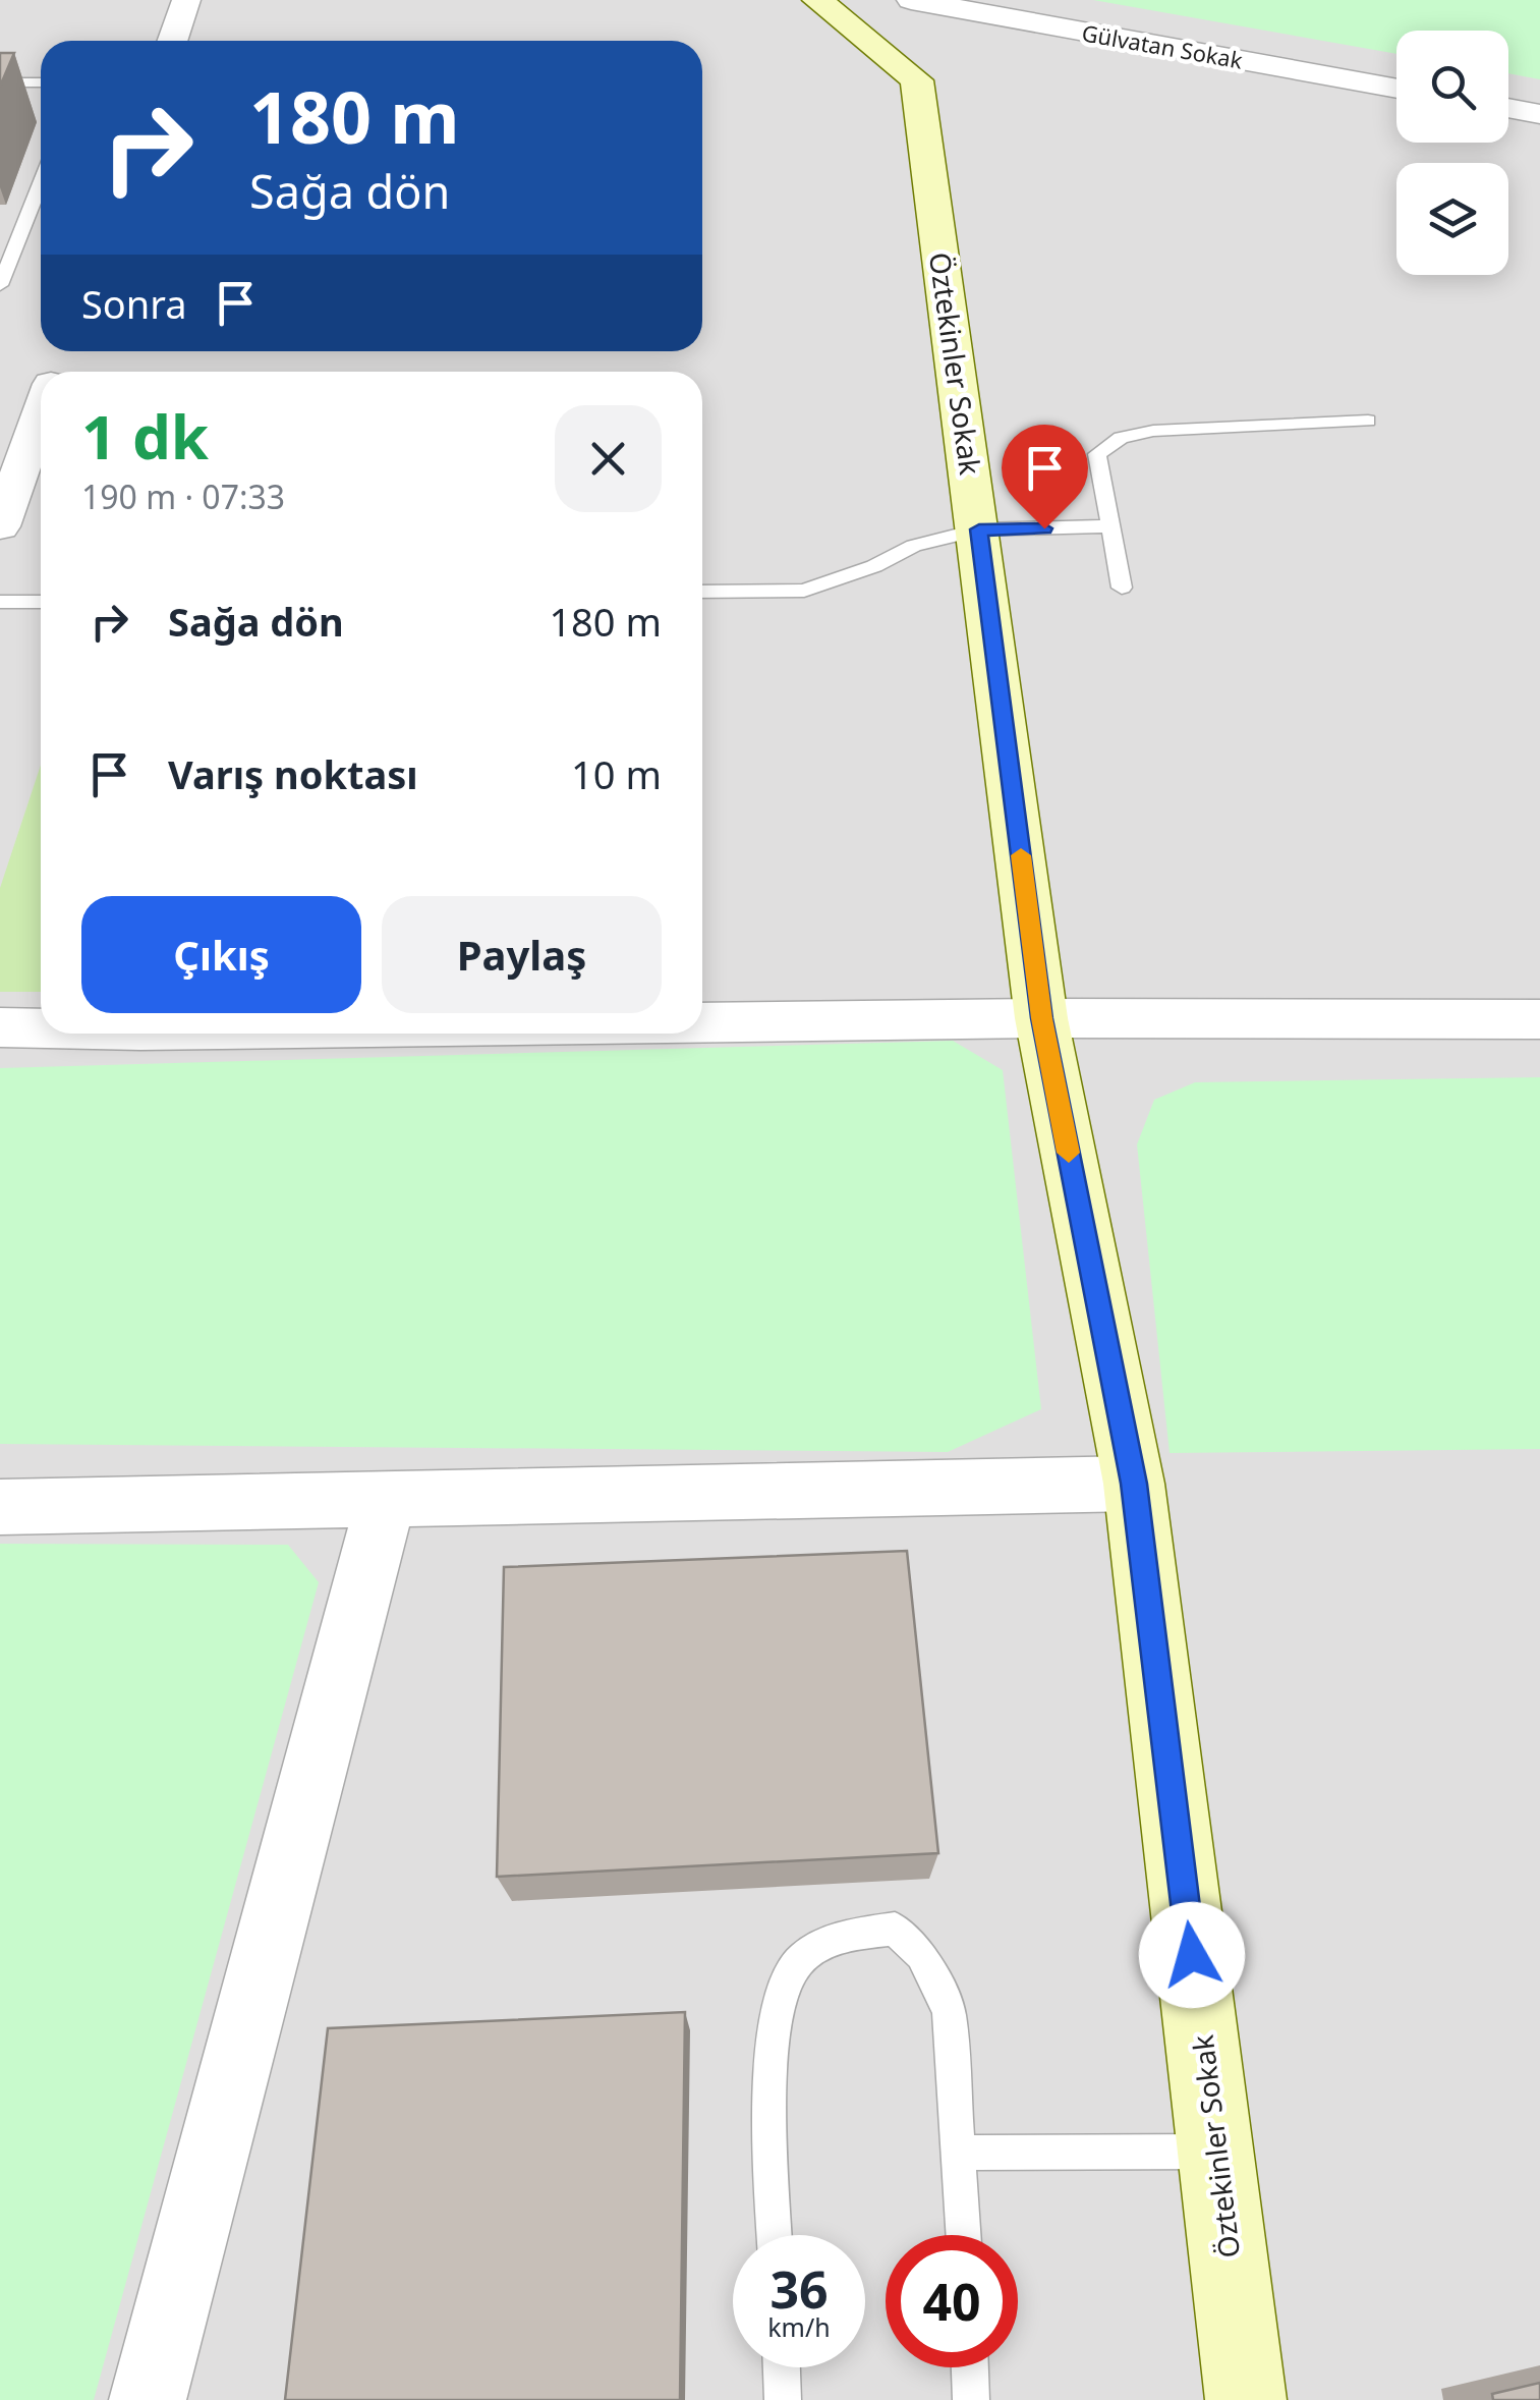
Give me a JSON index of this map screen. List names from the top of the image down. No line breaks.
{"streets":{"street":["Gülvatan Sokak","Öztekinler Sokak"]},"page":{"turn":["180 m","Sağa dön"],"then":"Sonra","heading":["1 dk","190 m · 07:33"],"list":[{"name":"Sağa dön","value":"180 m"},{"name":"Varış noktası","value":"10 m"}],"buttons":["Çıkış","Paylaş"],"speed":"36 km/h","limit":"40"}}
